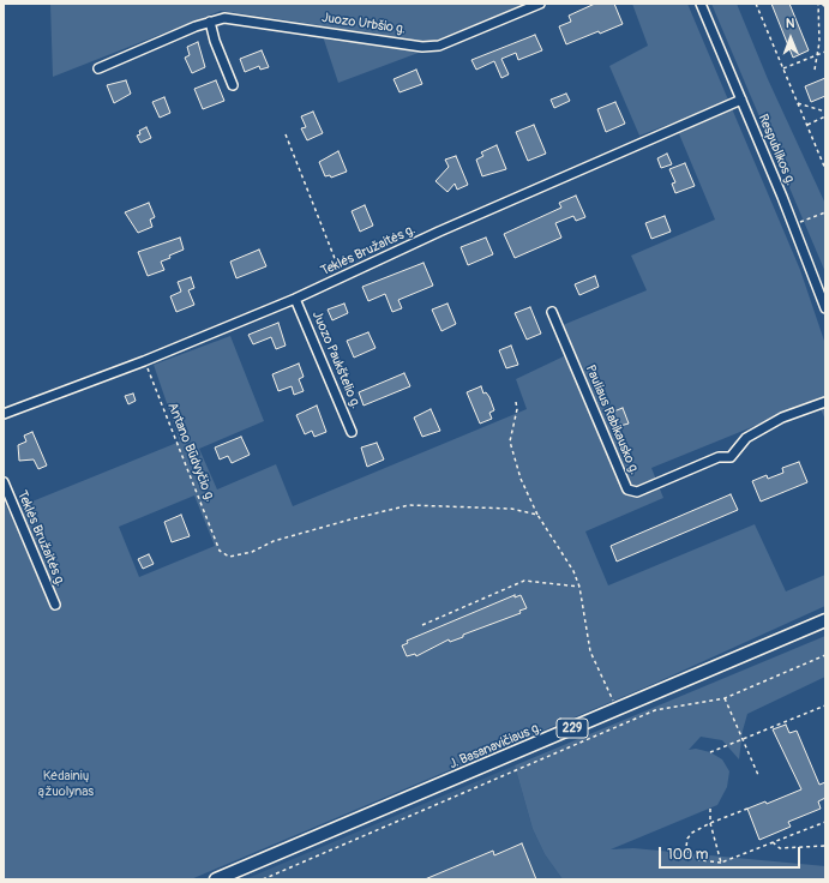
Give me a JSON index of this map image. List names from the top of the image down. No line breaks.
{"streets":{"main road":["229","J. Basanavičiaus g."],"street":["Juozo Urbšio g.","Respublikos g.","Teklės Bružaitės g.","Juozo Paukštelio g.","Pauliaus Rabikausko g."],"path":["Antano Būdvyčio g."]},"crossings":[["Respublikos g.","Teklės Bružaitės g."],["Teklės Bružaitės g.","Juozo Paukštelio g."],["Teklės Bružaitės g.","Antano Būdvyčio g."],["229","J. Basanavičiaus g."]],"parks":["Kėdainių ąžuolynas"],"scale_bar":"100 m","north":"top"}
